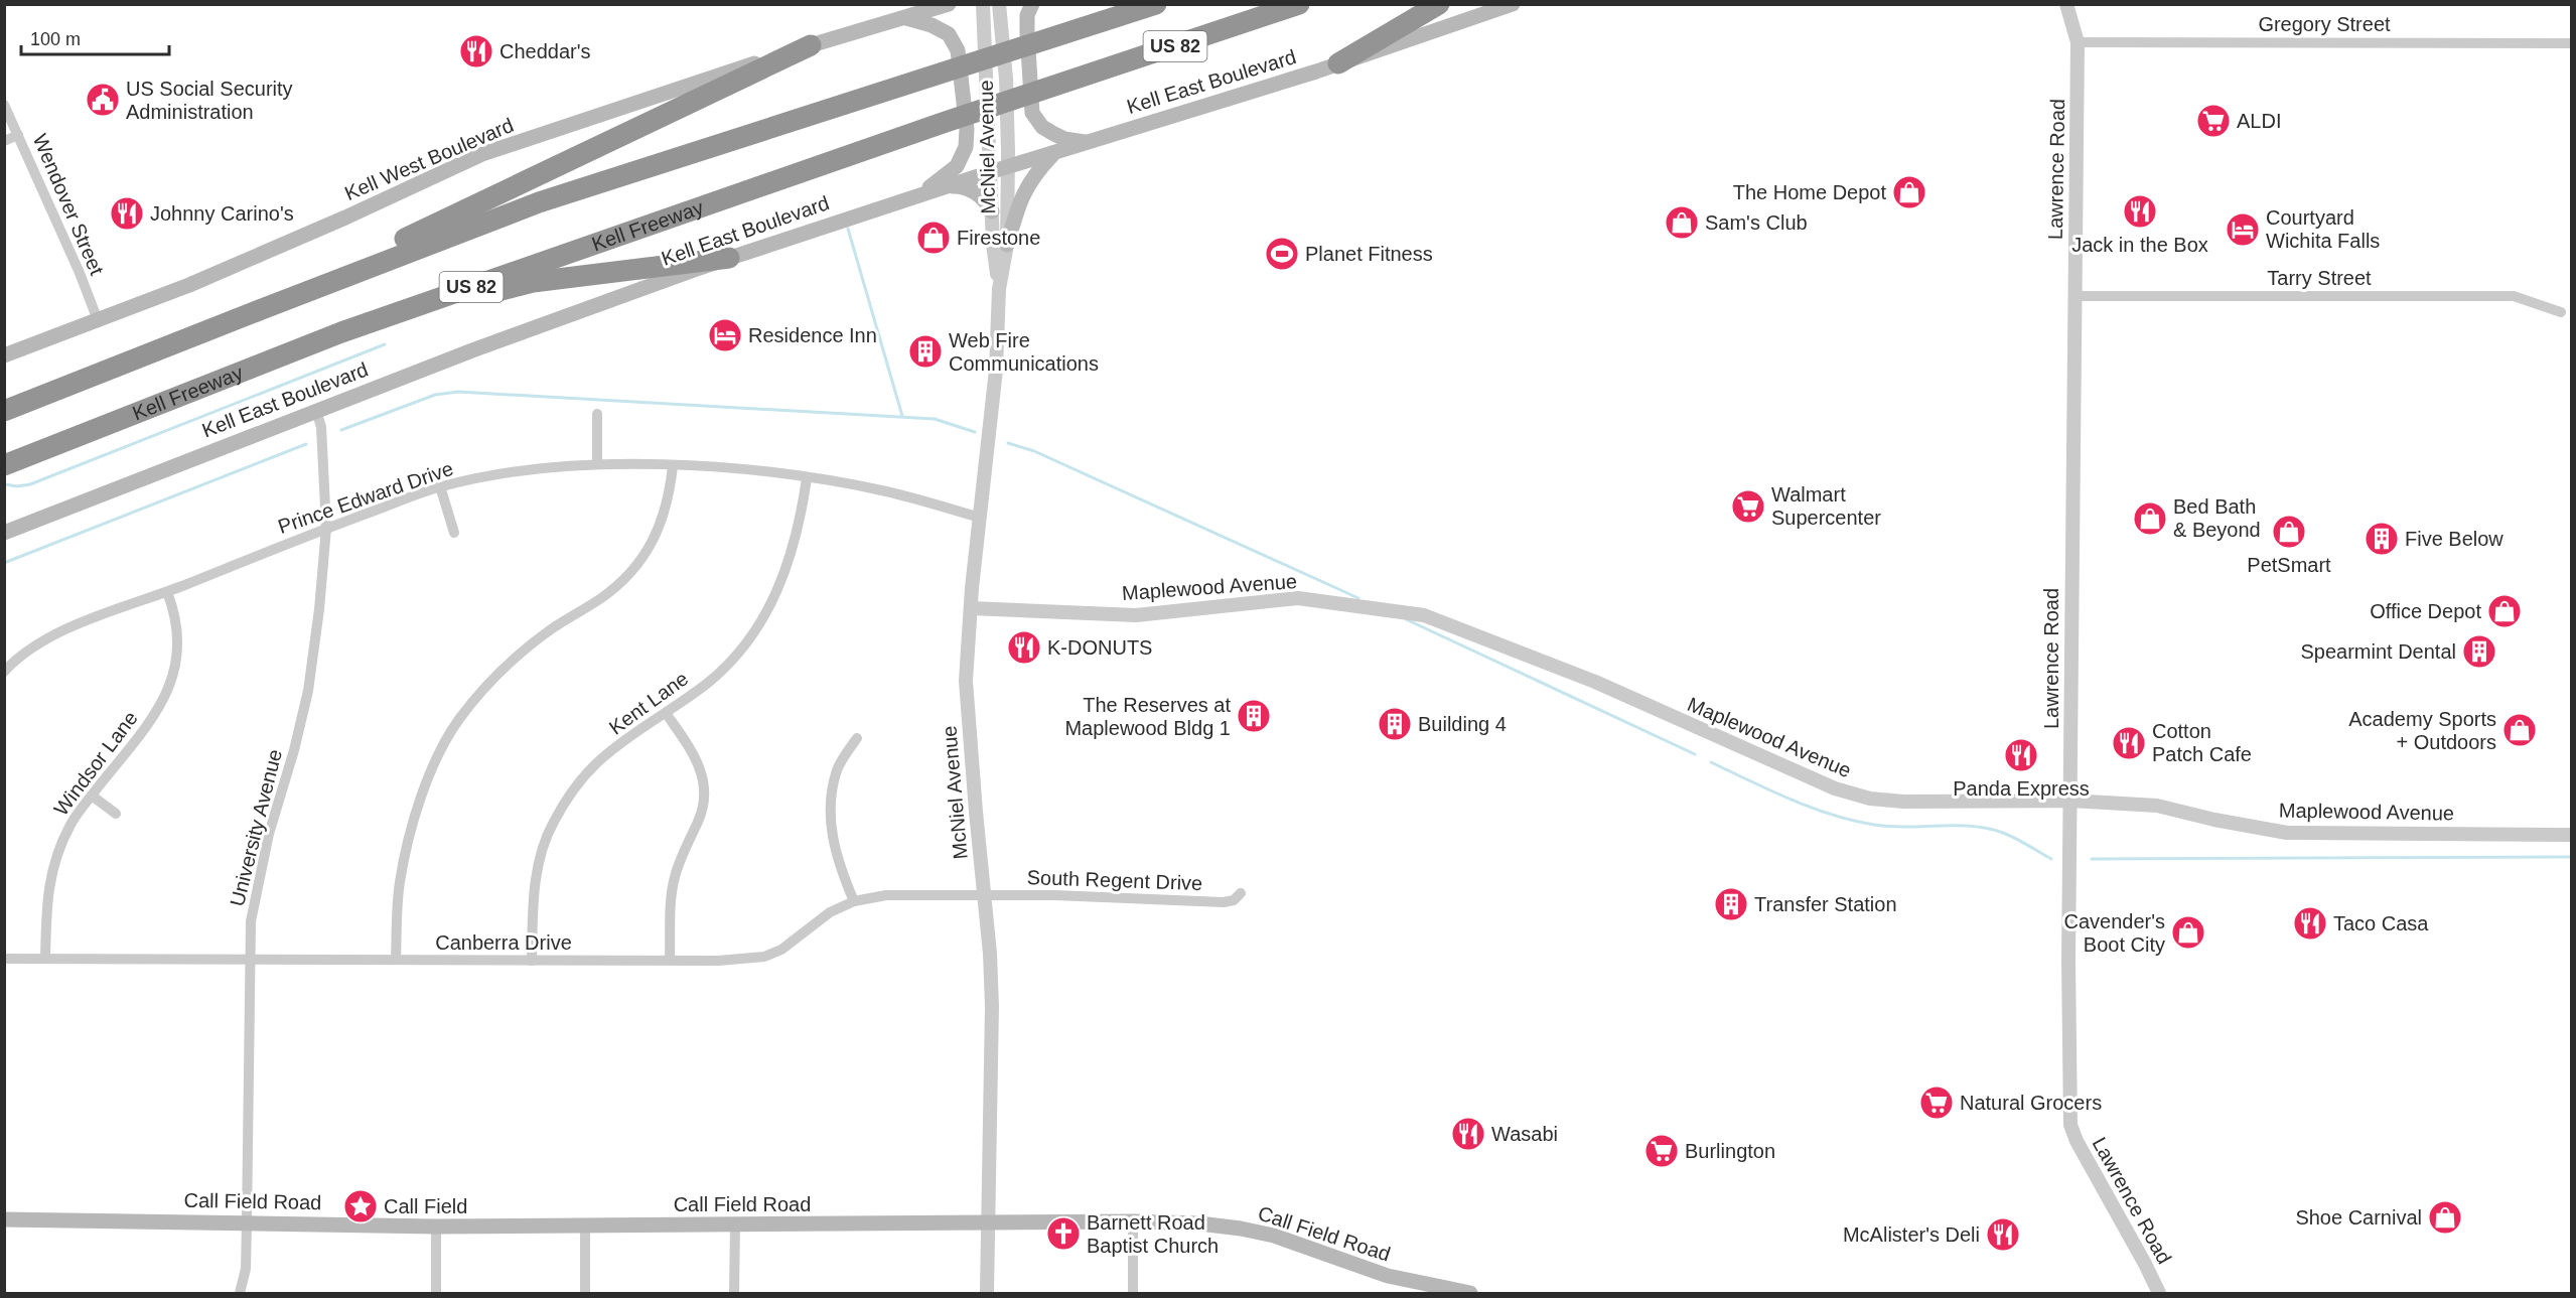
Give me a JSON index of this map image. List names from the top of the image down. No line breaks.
{"streets":{"highway":["US 82","Kell Freeway"],"main road":["Kell East Boulevard","Kell West Boulevard","Call Field Road"],"street":["Gregory Street","McNiel Avenue","Lawrence Road","Wendover Street","Tarry Street","Prince Edward Drive","Maplewood Avenue","Kent Lane","Windsor Lane","University Avenue","South Regent Drive","Canberra Drive"]},"crossings":[["Gregory Street","Lawrence Road"],["Kell East Boulevard","McNiel Avenue"],["Kell East Boulevard","University Avenue"],["McNiel Avenue","Prince Edward Drive"],["McNiel Avenue","Maplewood Avenue"],["McNiel Avenue","South Regent Drive"],["McNiel Avenue","Canberra Drive"],["McNiel Avenue","Call Field Road"],["Kell West Boulevard","Wendover Street"],["Lawrence Road","Tarry Street"],["Lawrence Road","Maplewood Avenue"],["Prince Edward Drive","Kent Lane"],["Prince Edward Drive","Windsor Lane"],["Prince Edward Drive","University Avenue"],["Kent Lane","Canberra Drive"],["Windsor Lane","Canberra Drive"],["University Avenue","Canberra Drive"],["University Avenue","Call Field Road"],["South Regent Drive","Canberra Drive"]],"places":{"restaurant":["Cheddar's","Jack in the Box","Johnny Carino's","K-DONUTS","Cotton Patch Cafe","Panda Express","Taco Casa","Wasabi","McAlister's Deli"],"public building":["US Social Security Administration"],"supermarket":["ALDI","Walmart Supercenter","Natural Grocers","Burlington"],"shop":["The Home Depot","Sam's Club","Firestone","Bed Bath & Beyond","PetSmart","Office Depot","Academy Sports + Outdoors","Cavender's Boot City","Shoe Carnival"],"hotel":["Courtyard Wichita Falls","Residence Inn"],"sports":["Planet Fitness"],"building":["Web Fire Communications","Five Below","Spearmint Dental","The Reserves at Maplewood Bldg 1","Building 4","Transfer Station"],"place":["Call Field"],"church":["Barnett Road Baptist Church"]},"scale_bar":"100 m"}
